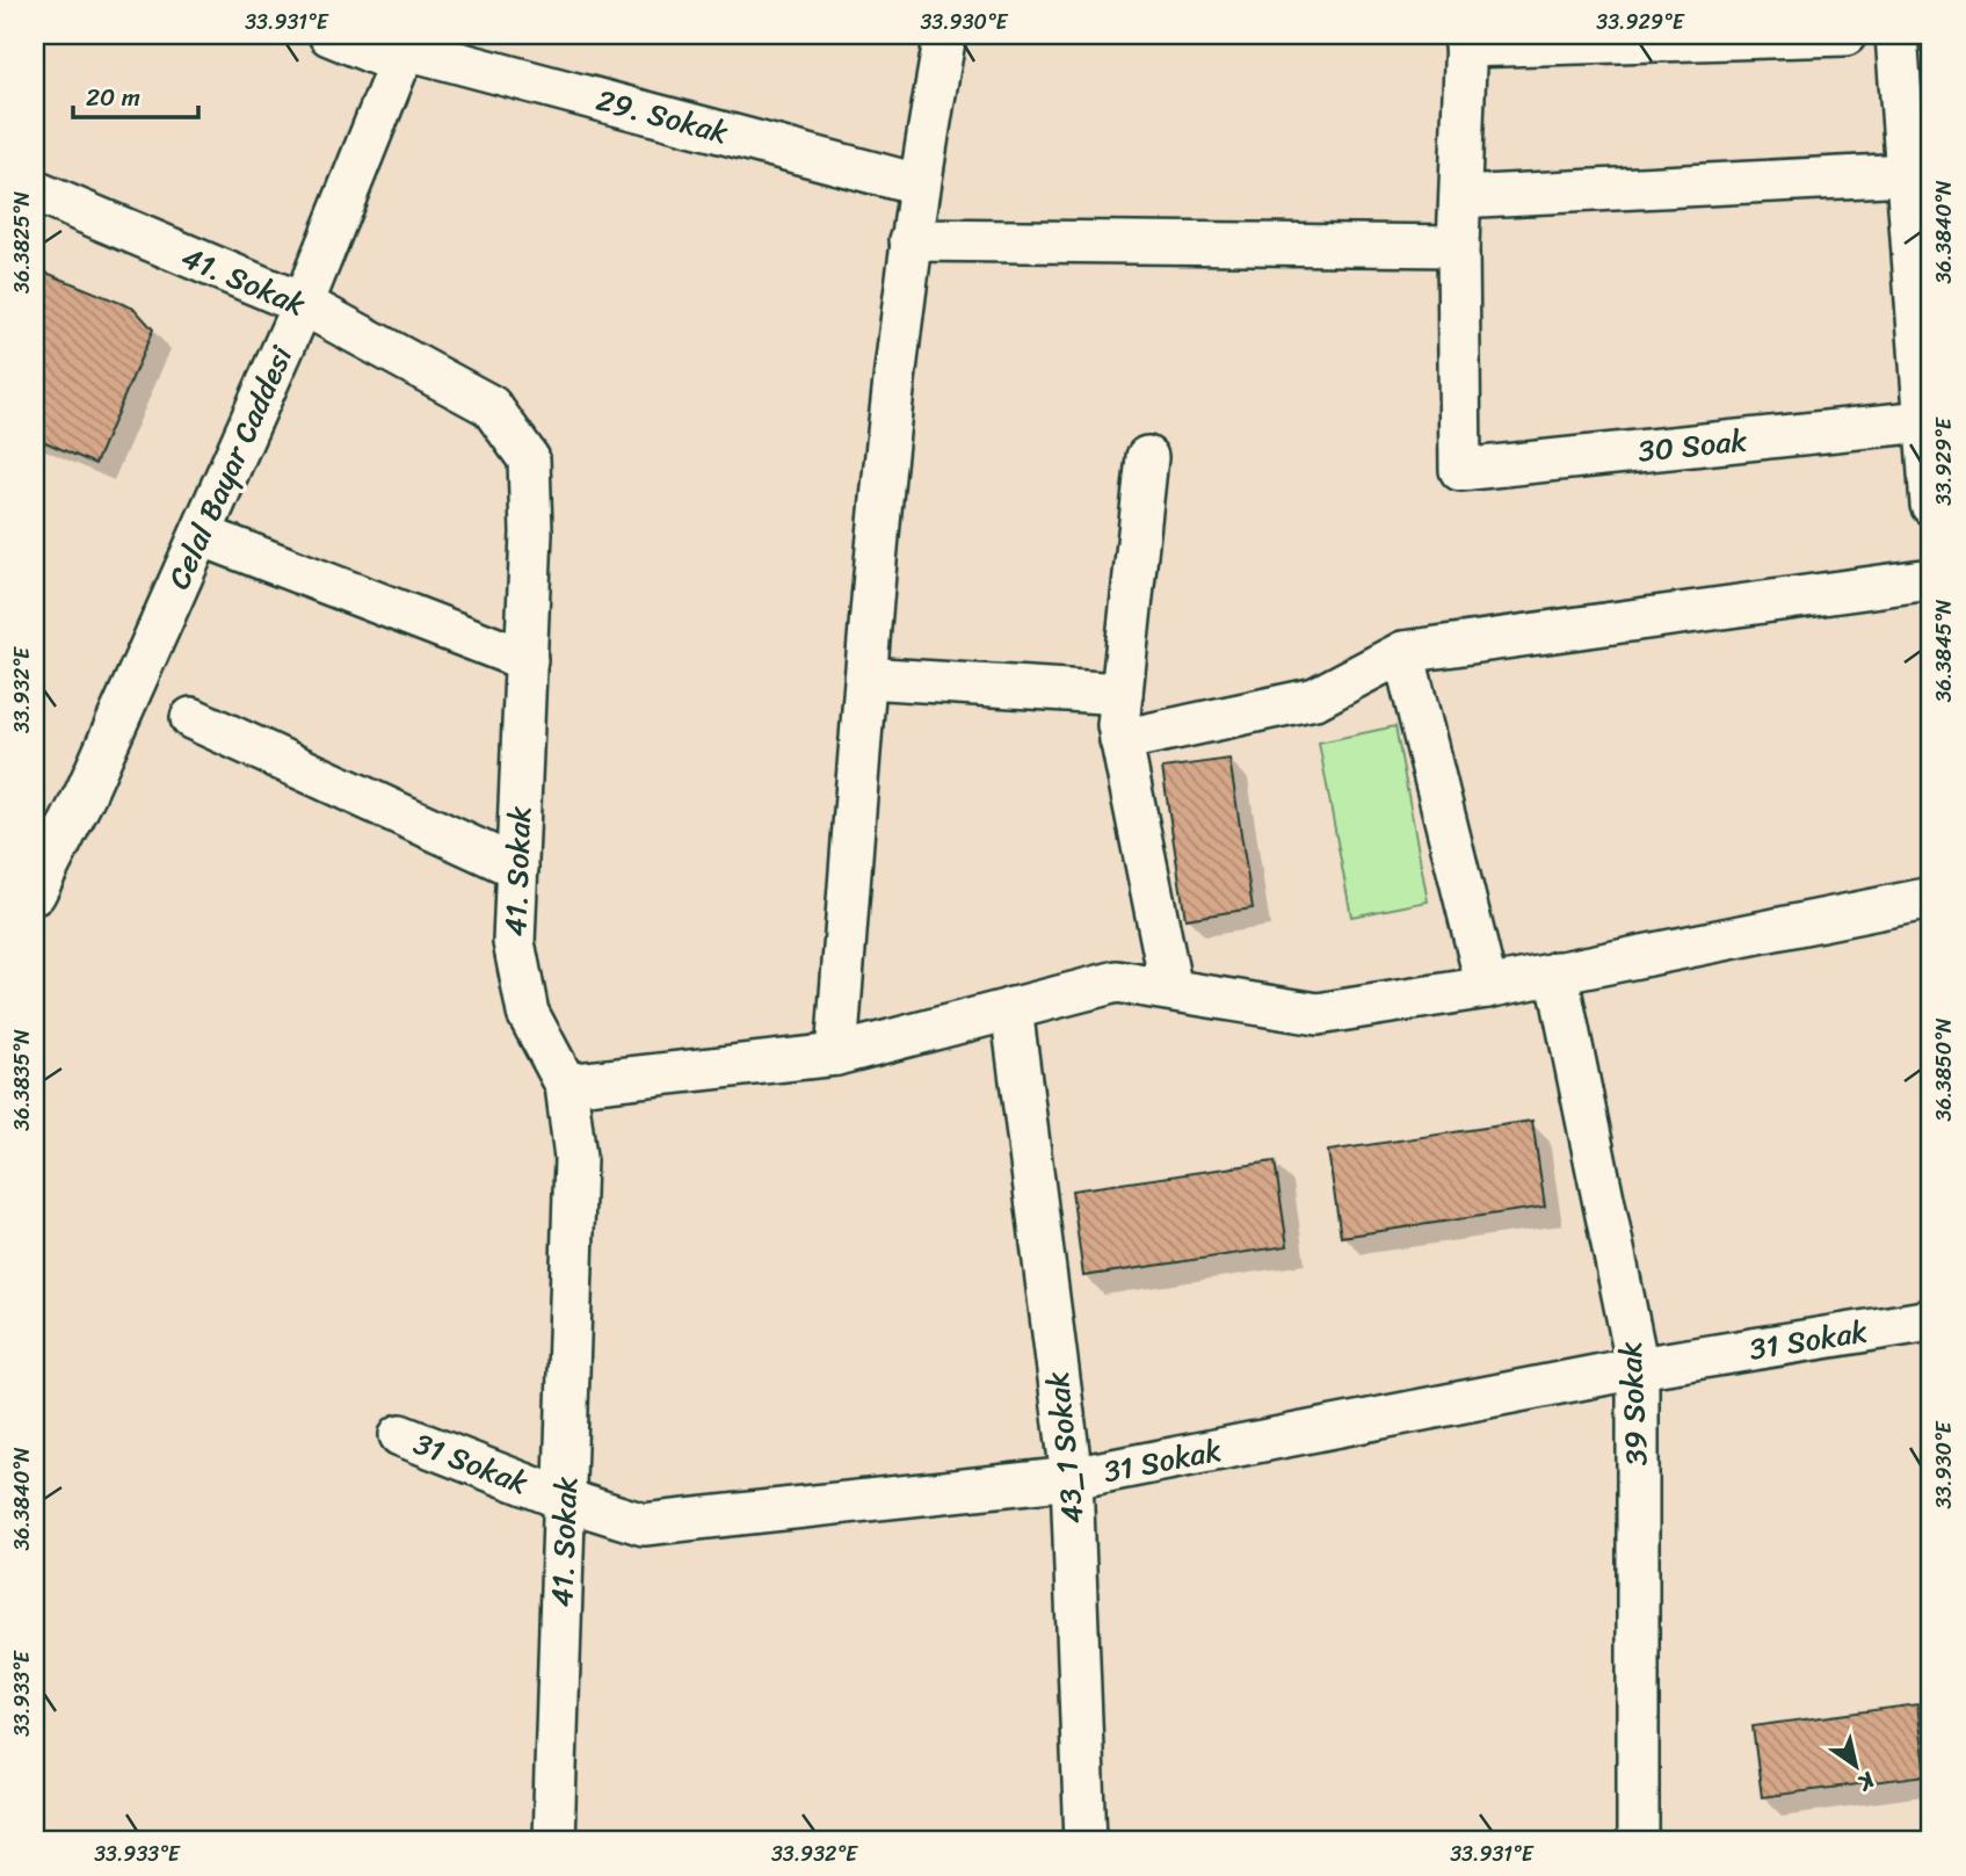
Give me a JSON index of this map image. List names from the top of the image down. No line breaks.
{"streets":{"street":["29. Sokak","41. Sokak","30 Soak","Celal Bayar Caddesi","31 Sokak","39 Sokak","43_1 Sokak"]},"crossings":[["29. Sokak","Celal Bayar Caddesi"],["41. Sokak","Celal Bayar Caddesi"],["41. Sokak","31 Sokak"],["31 Sokak","39 Sokak"],["31 Sokak","43_1 Sokak"]],"scale_bar":"20 m","north":"bottom right","coordinates":["33.931°E","33.930°E","33.929°E","36.3840°N","36.3825°N","36.3845°N","33.932°E","36.3850°N","36.3835°N","33.933°E"]}
